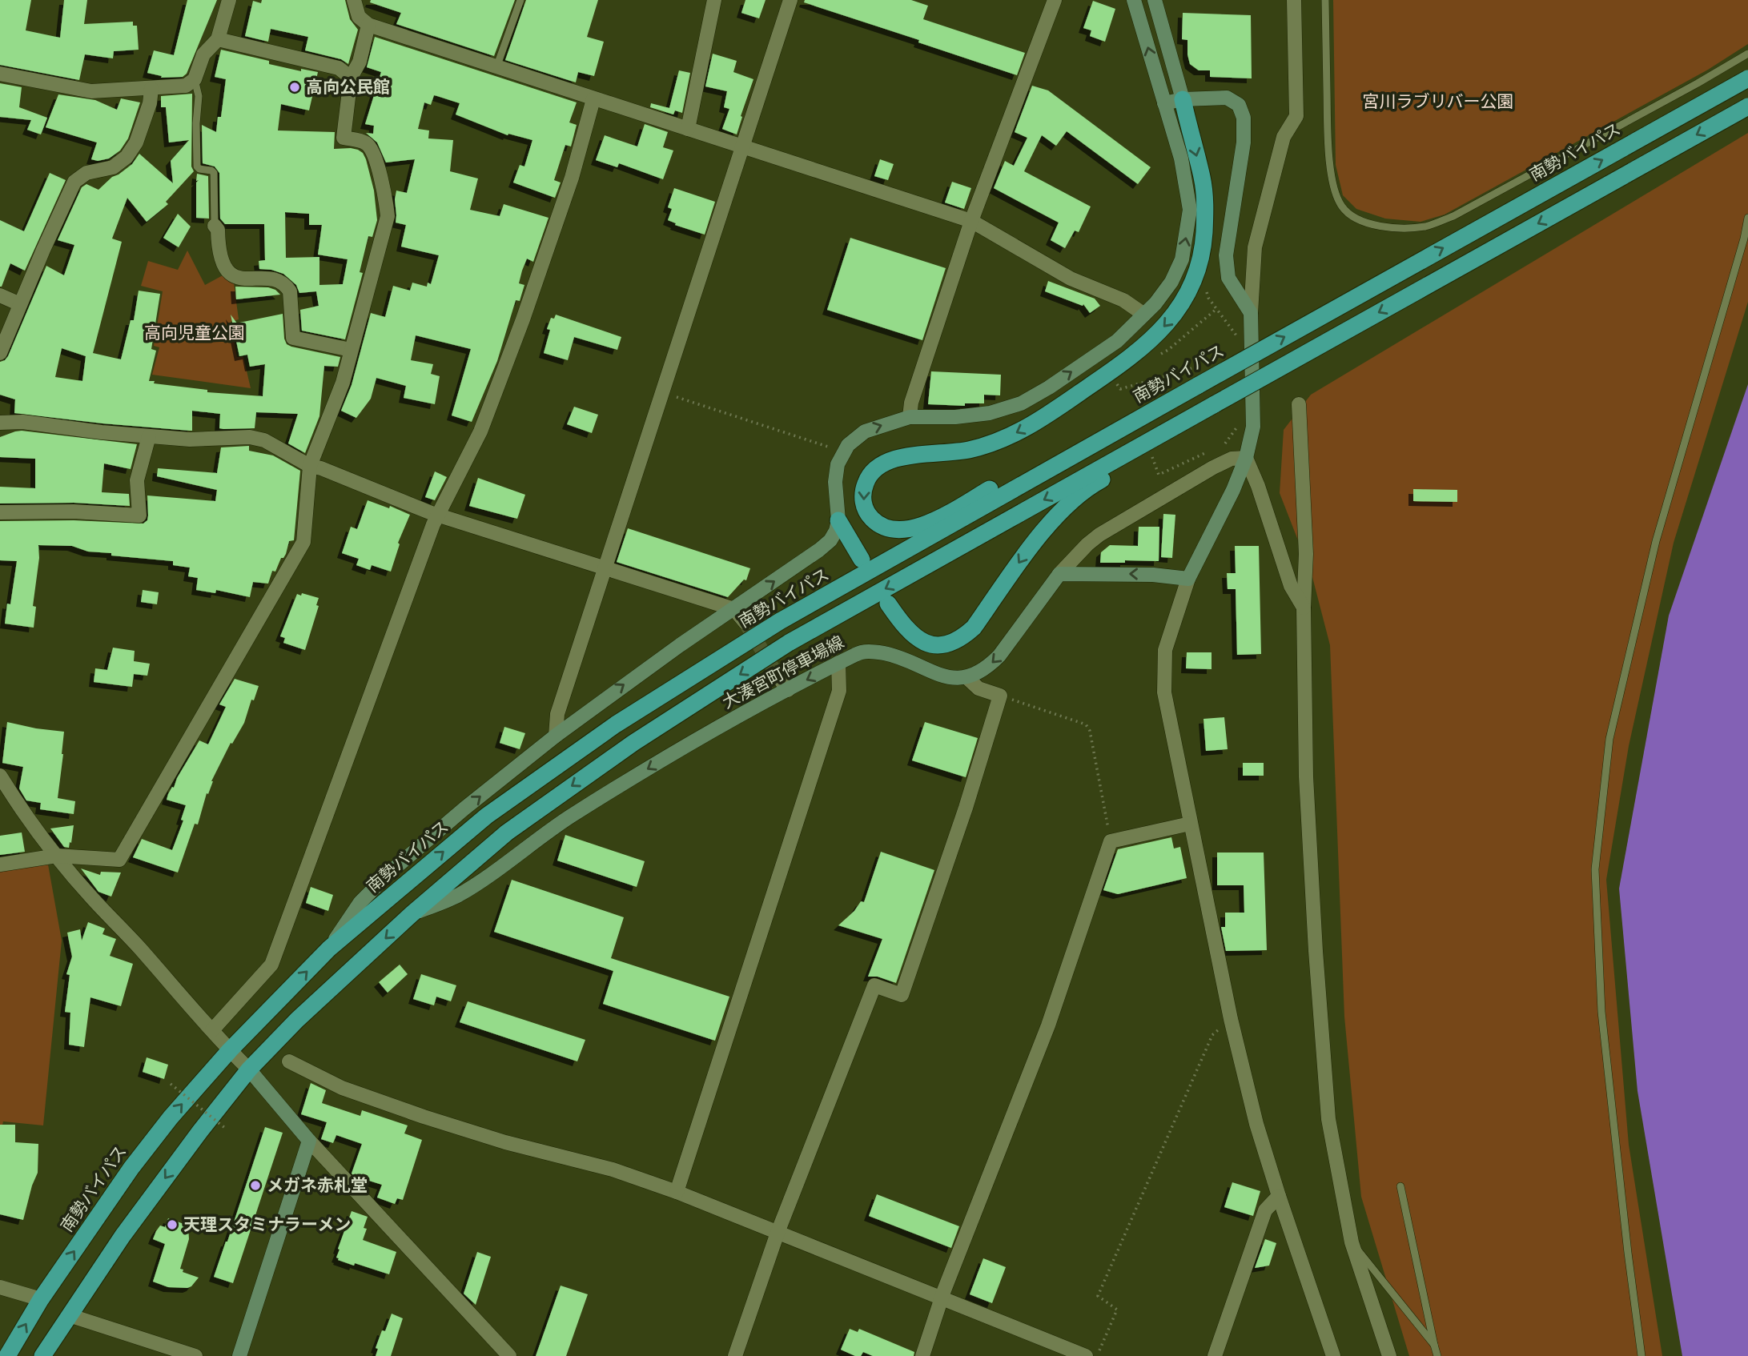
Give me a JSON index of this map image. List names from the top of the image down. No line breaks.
{"streets":{"highway":["南勢バイパス"],"main road":["大湊宮町停車場線"]},"parks":["宮川ラブリバー公園","高向児童公園"],"places":["高向公民館","メガネ赤札堂","天理スタミナラーメン"]}
